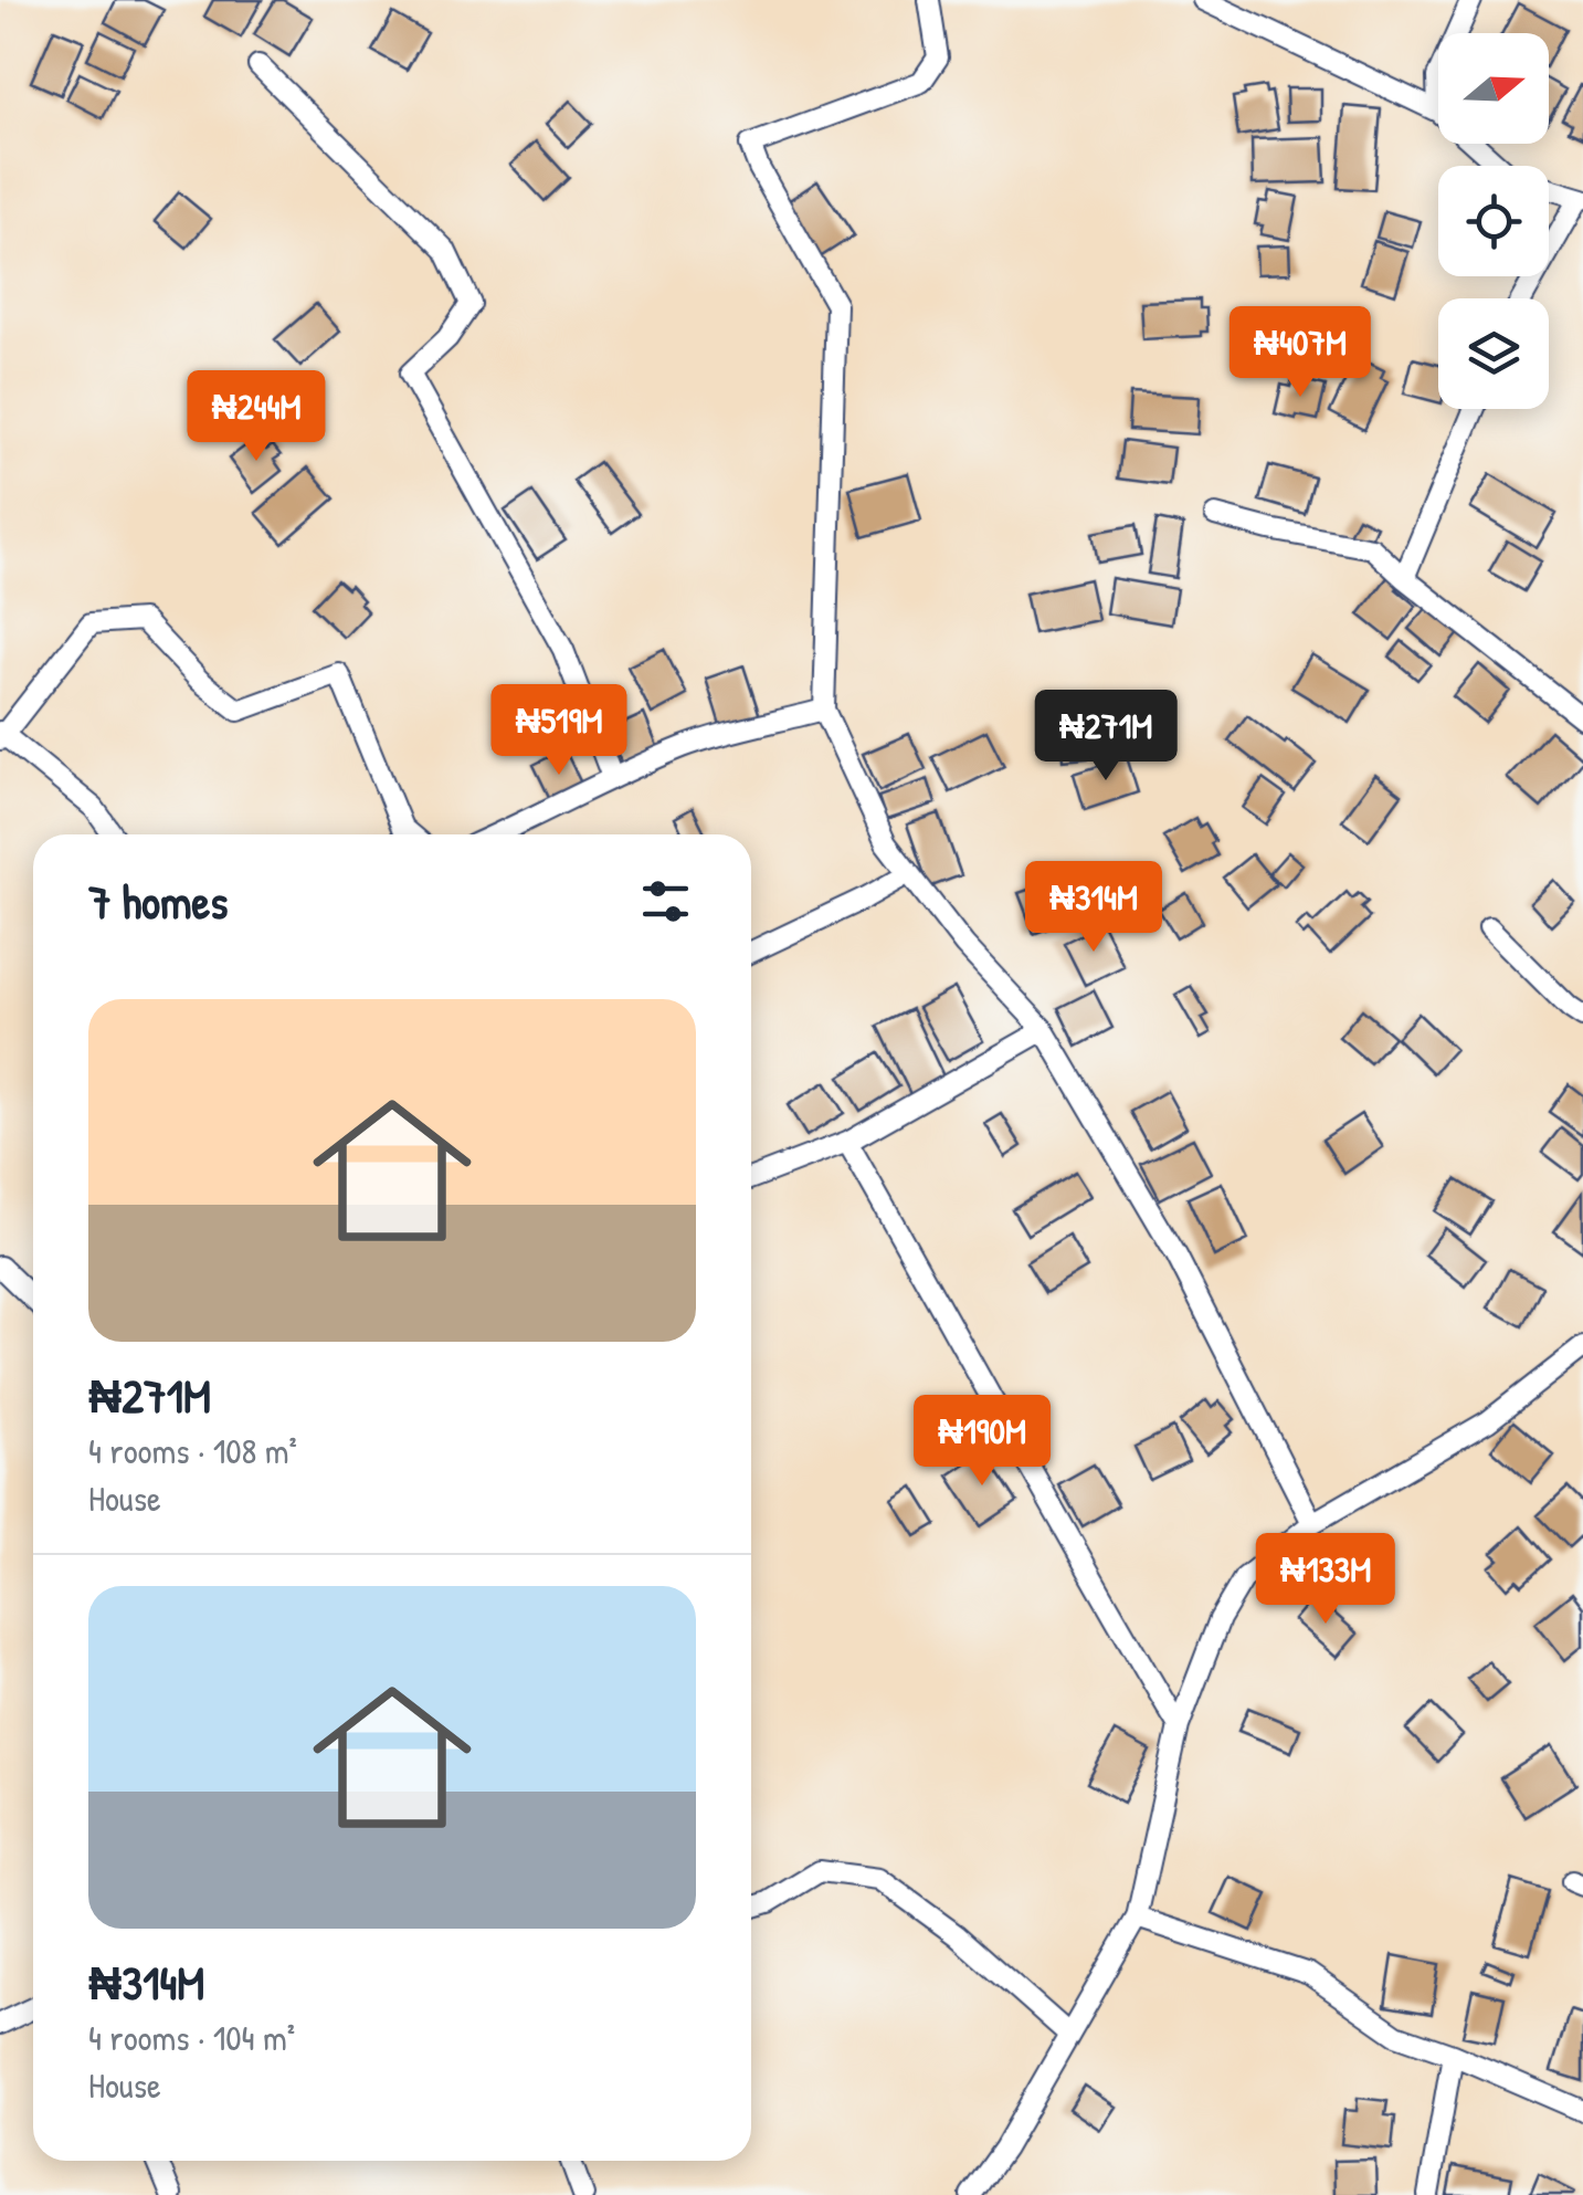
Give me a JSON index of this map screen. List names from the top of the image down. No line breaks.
{"north":"right","page":{"price":["₦407M","₦244M","₦519M","₦271M","₦314M","₦190M","₦133M"],"heading":"7 homes","list":[{"name":"₦271M","note":"4 rooms · 108 m² · House"},{"name":"₦314M","note":"4 rooms · 104 m² · House"}]}}
